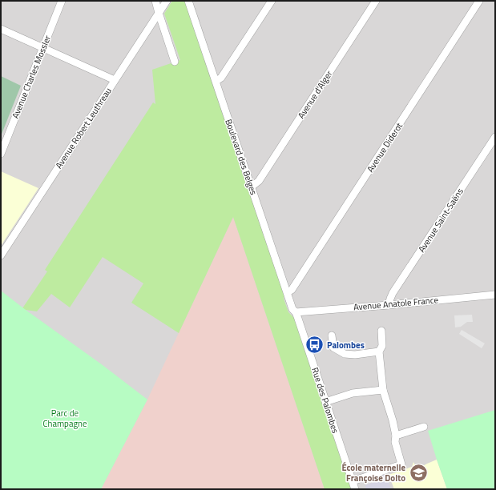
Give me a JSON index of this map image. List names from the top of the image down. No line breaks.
{"streets":{"street":["Avenue Charles Mossler","Avenue d'Alger","Avenue Robert Leuthreau","Avenue Diderot","Boulevard des Belges","Avenue Saint-Saëns","Avenue Anatole France","Rue des Palombes"]},"crossings":[["Avenue d'Alger","Boulevard des Belges"],["Avenue Diderot","Boulevard des Belges"],["Boulevard des Belges","Avenue Anatole France"],["Boulevard des Belges","Rue des Palombes"],["Avenue Saint-Saëns","Avenue Anatole France"],["Avenue Anatole France","Rue des Palombes"]],"parks":["Parc de Champagne"],"places":{"bus stop":["Palombes"],"school or university":["École maternelle Françoise Dolto"]}}
